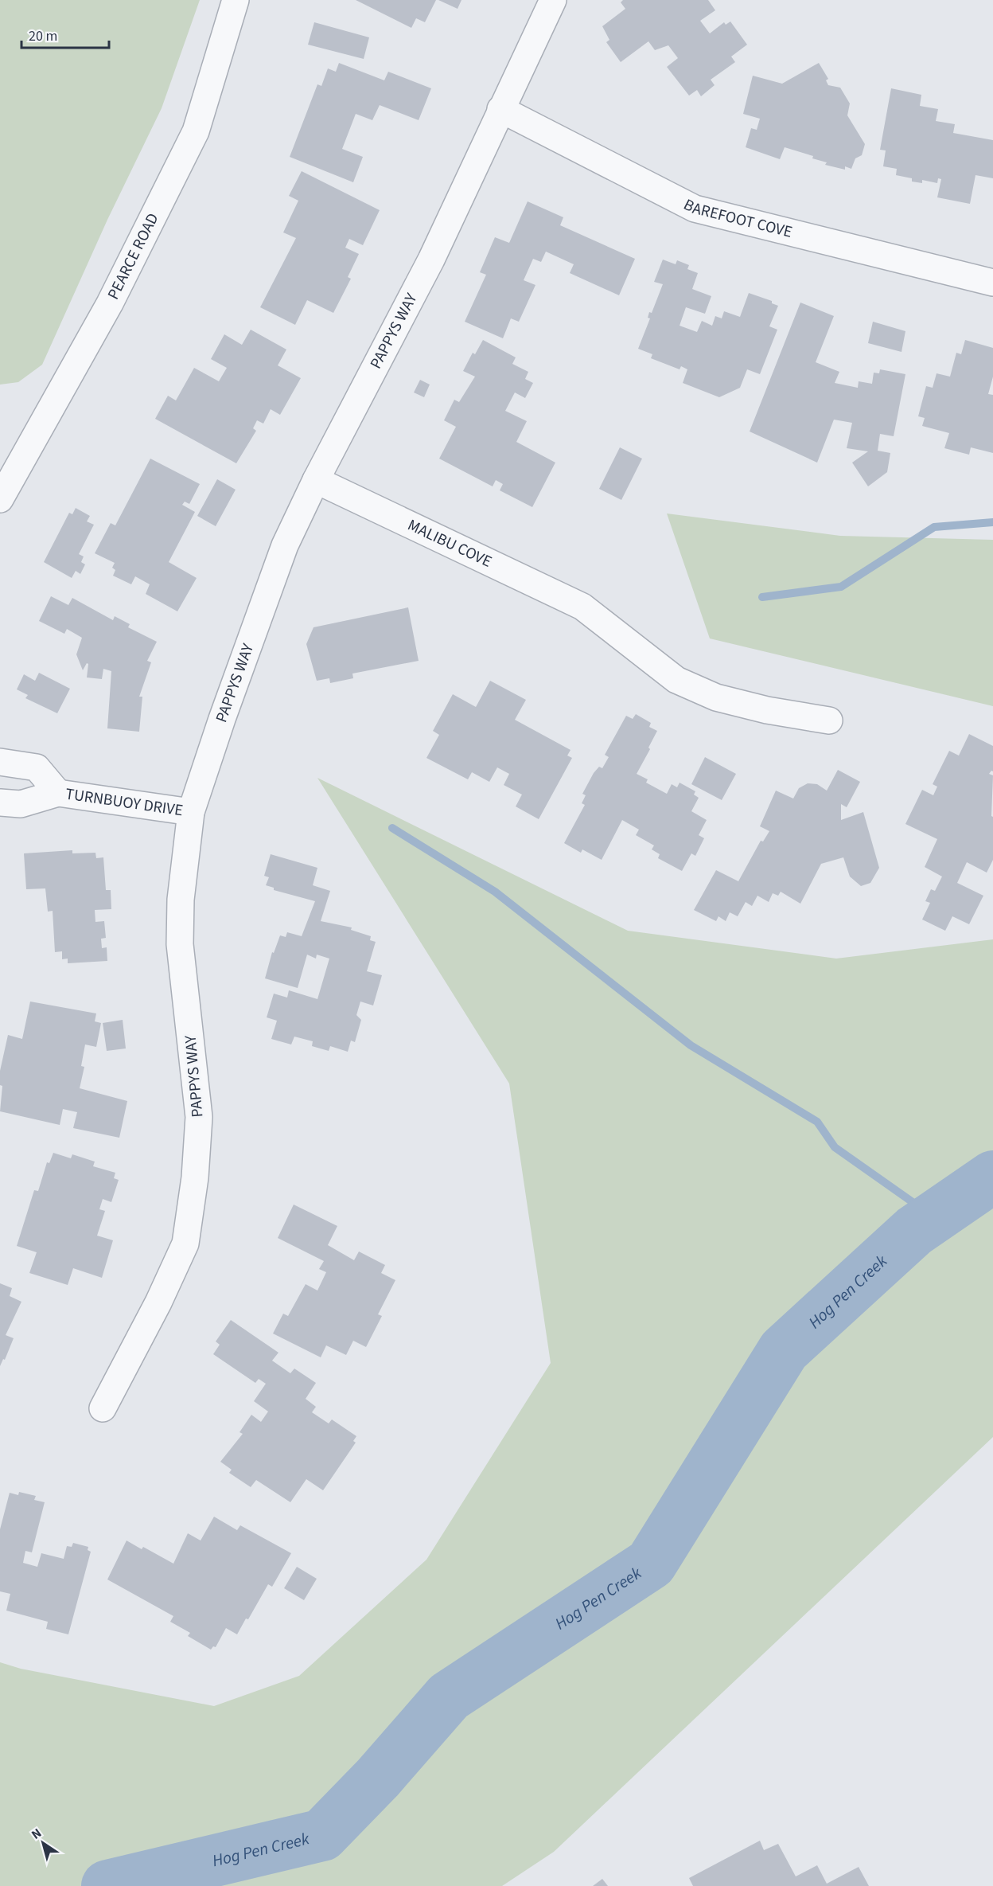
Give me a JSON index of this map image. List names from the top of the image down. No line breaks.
{"streets":{"street":["BAREFOOT COVE","PEARCE ROAD","PAPPYS WAY","MALIBU COVE","TURNBUOY DRIVE"]},"crossings":[["BAREFOOT COVE","PAPPYS WAY"],["PAPPYS WAY","MALIBU COVE"],["PAPPYS WAY","TURNBUOY DRIVE"]],"water":["Hog Pen Creek"],"scale_bar":"20 m","north":"top left"}
